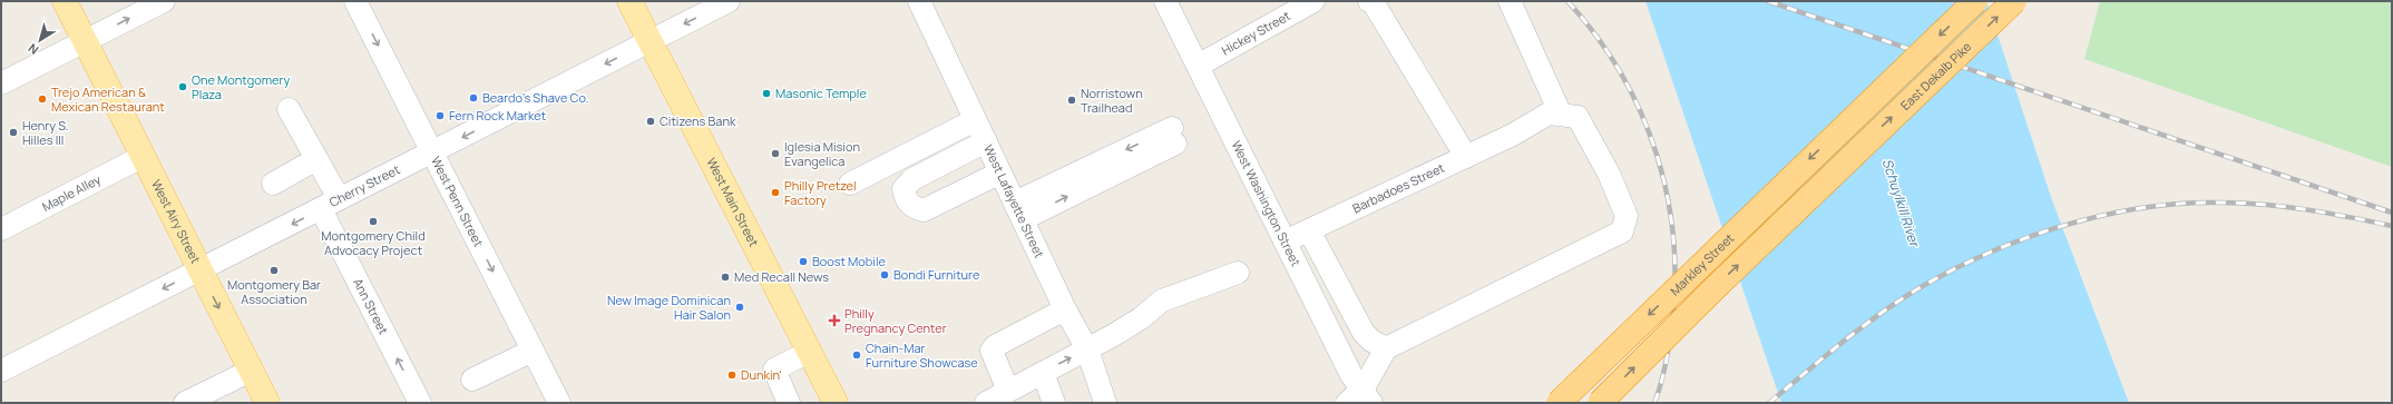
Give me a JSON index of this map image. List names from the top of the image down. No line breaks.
{"streets":{"highway":["East Dekalb Pike","Markley Street"],"main road":["West Main Street","West Airy Street"],"street":["Hickey Street","Cherry Street","Barbadoes Street","Maple Alley","West Lafayette Street","West Penn Street","West Washington Street","Ann Street"]},"crossings":[["Hickey Street","West Washington Street"],["Cherry Street","West Penn Street"],["Cherry Street","West Main Street"],["Cherry Street","West Airy Street"],["Cherry Street","Ann Street"],["Barbadoes Street","West Washington Street"],["Maple Alley","West Airy Street"]],"one_way":["East Dekalb Pike","Cherry Street","West Penn Street","Markley Street","Ann Street"],"water":["Schuylkill River"],"places":{"other":["One Montgomery Plaza","Masonic Temple","Beardo's Shave Co.","Trejo American & Mexican Restaurant","Norristown Trailhead","Fern Rock Market","Citizens Bank","Henry S. Hilles III","Iglesia Mision Evangelica","Philly Pretzel Factory","Montgomery Child Advocacy Project","Boost Mobile","Montgomery Bar Association","Bondi Furniture","Med Recall News","New Image Dominican Hair Salon","Chain-Mar Furniture Showcase","Dunkin'"],"health":["Philly Pregnancy Center"]},"north":"bottom left"}
